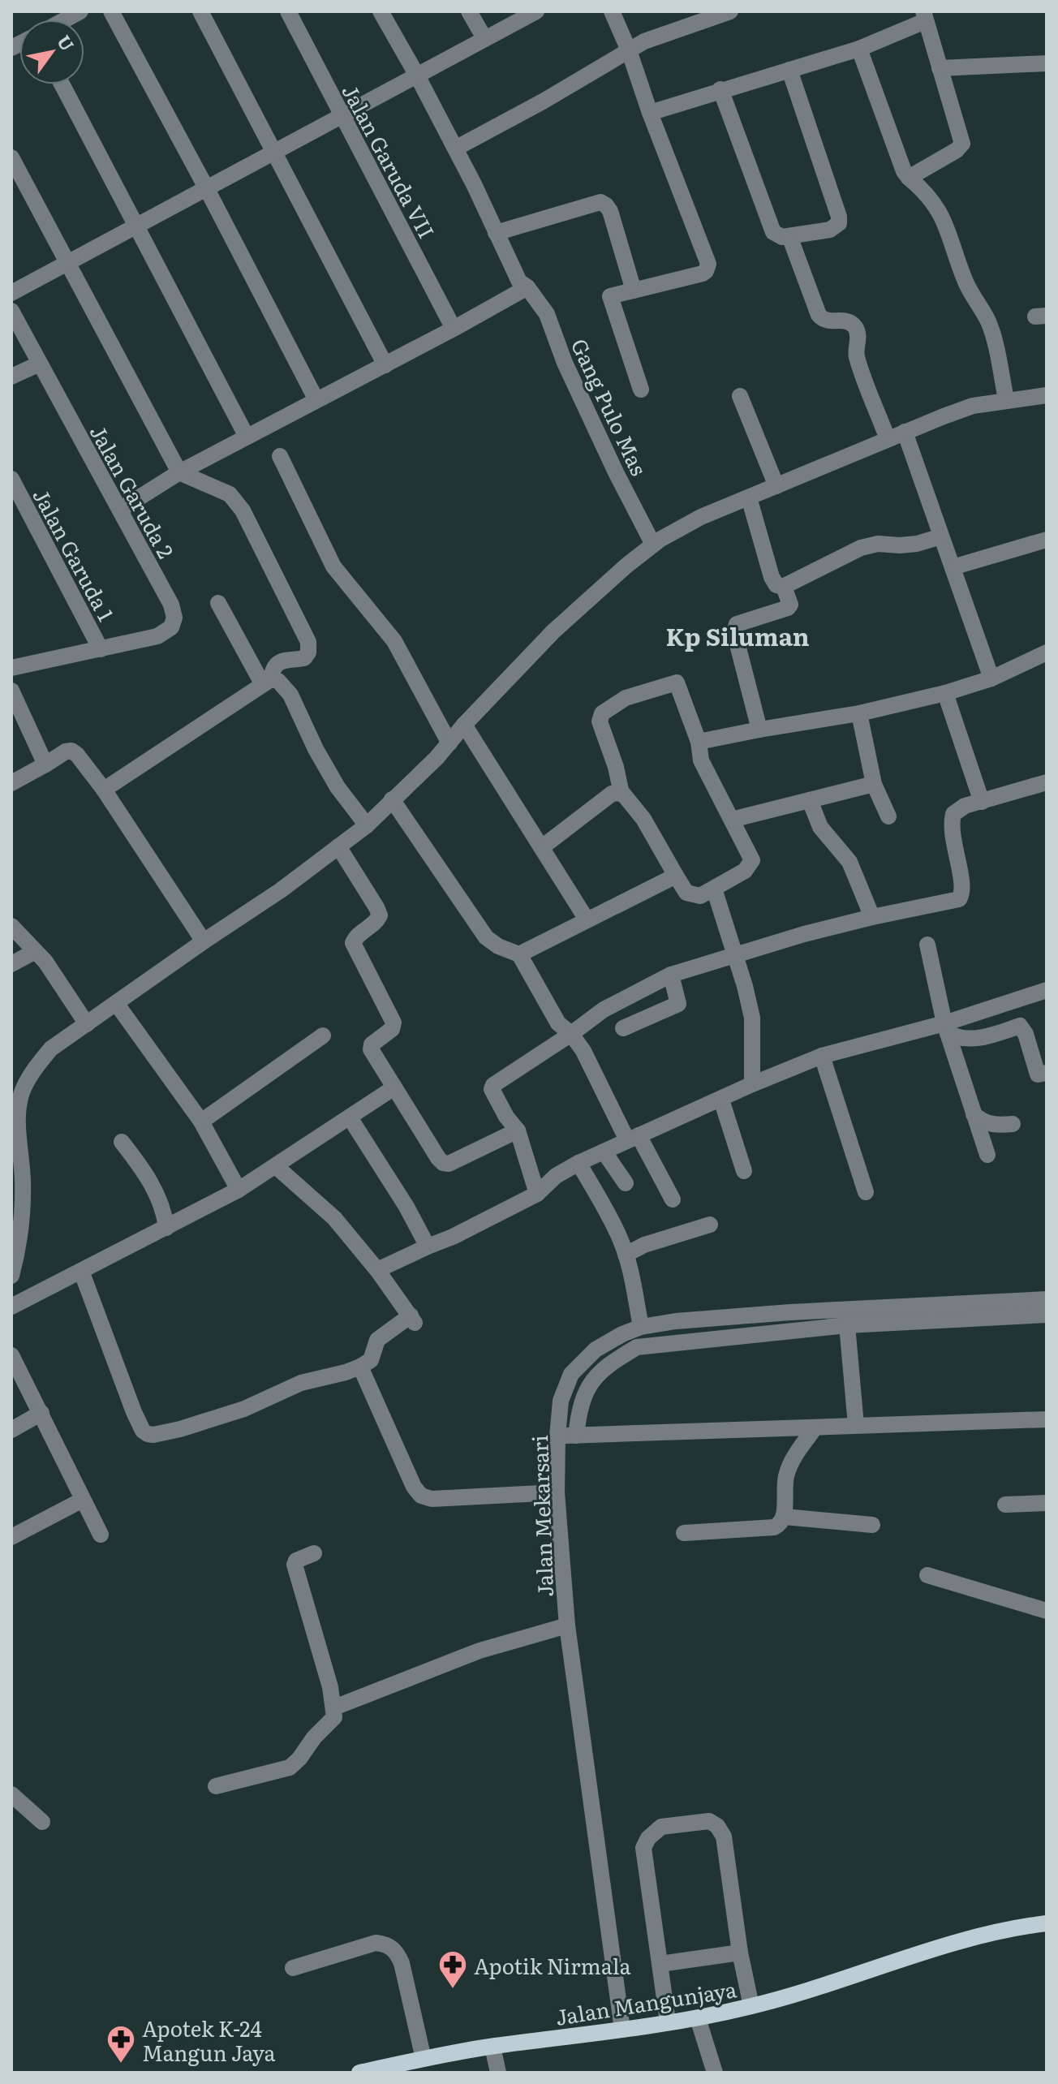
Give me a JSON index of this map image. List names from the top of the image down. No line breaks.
{"streets":{"main road":["Jalan Mangunjaya"],"street":["Jalan Garuda VII","Gang Pulo Mas","Jalan Garuda 2","Jalan Garuda 1","Jalan Mekarsari"]},"crossings":[["Jalan Garuda 2","Jalan Garuda 1"],["Jalan Mekarsari","Jalan Mangunjaya"]],"districts":["Kp Siluman"],"places":{"pharmacy":["Apotik Nirmala","Apotek K-24 Mangun Jaya"]},"north":"top right"}
